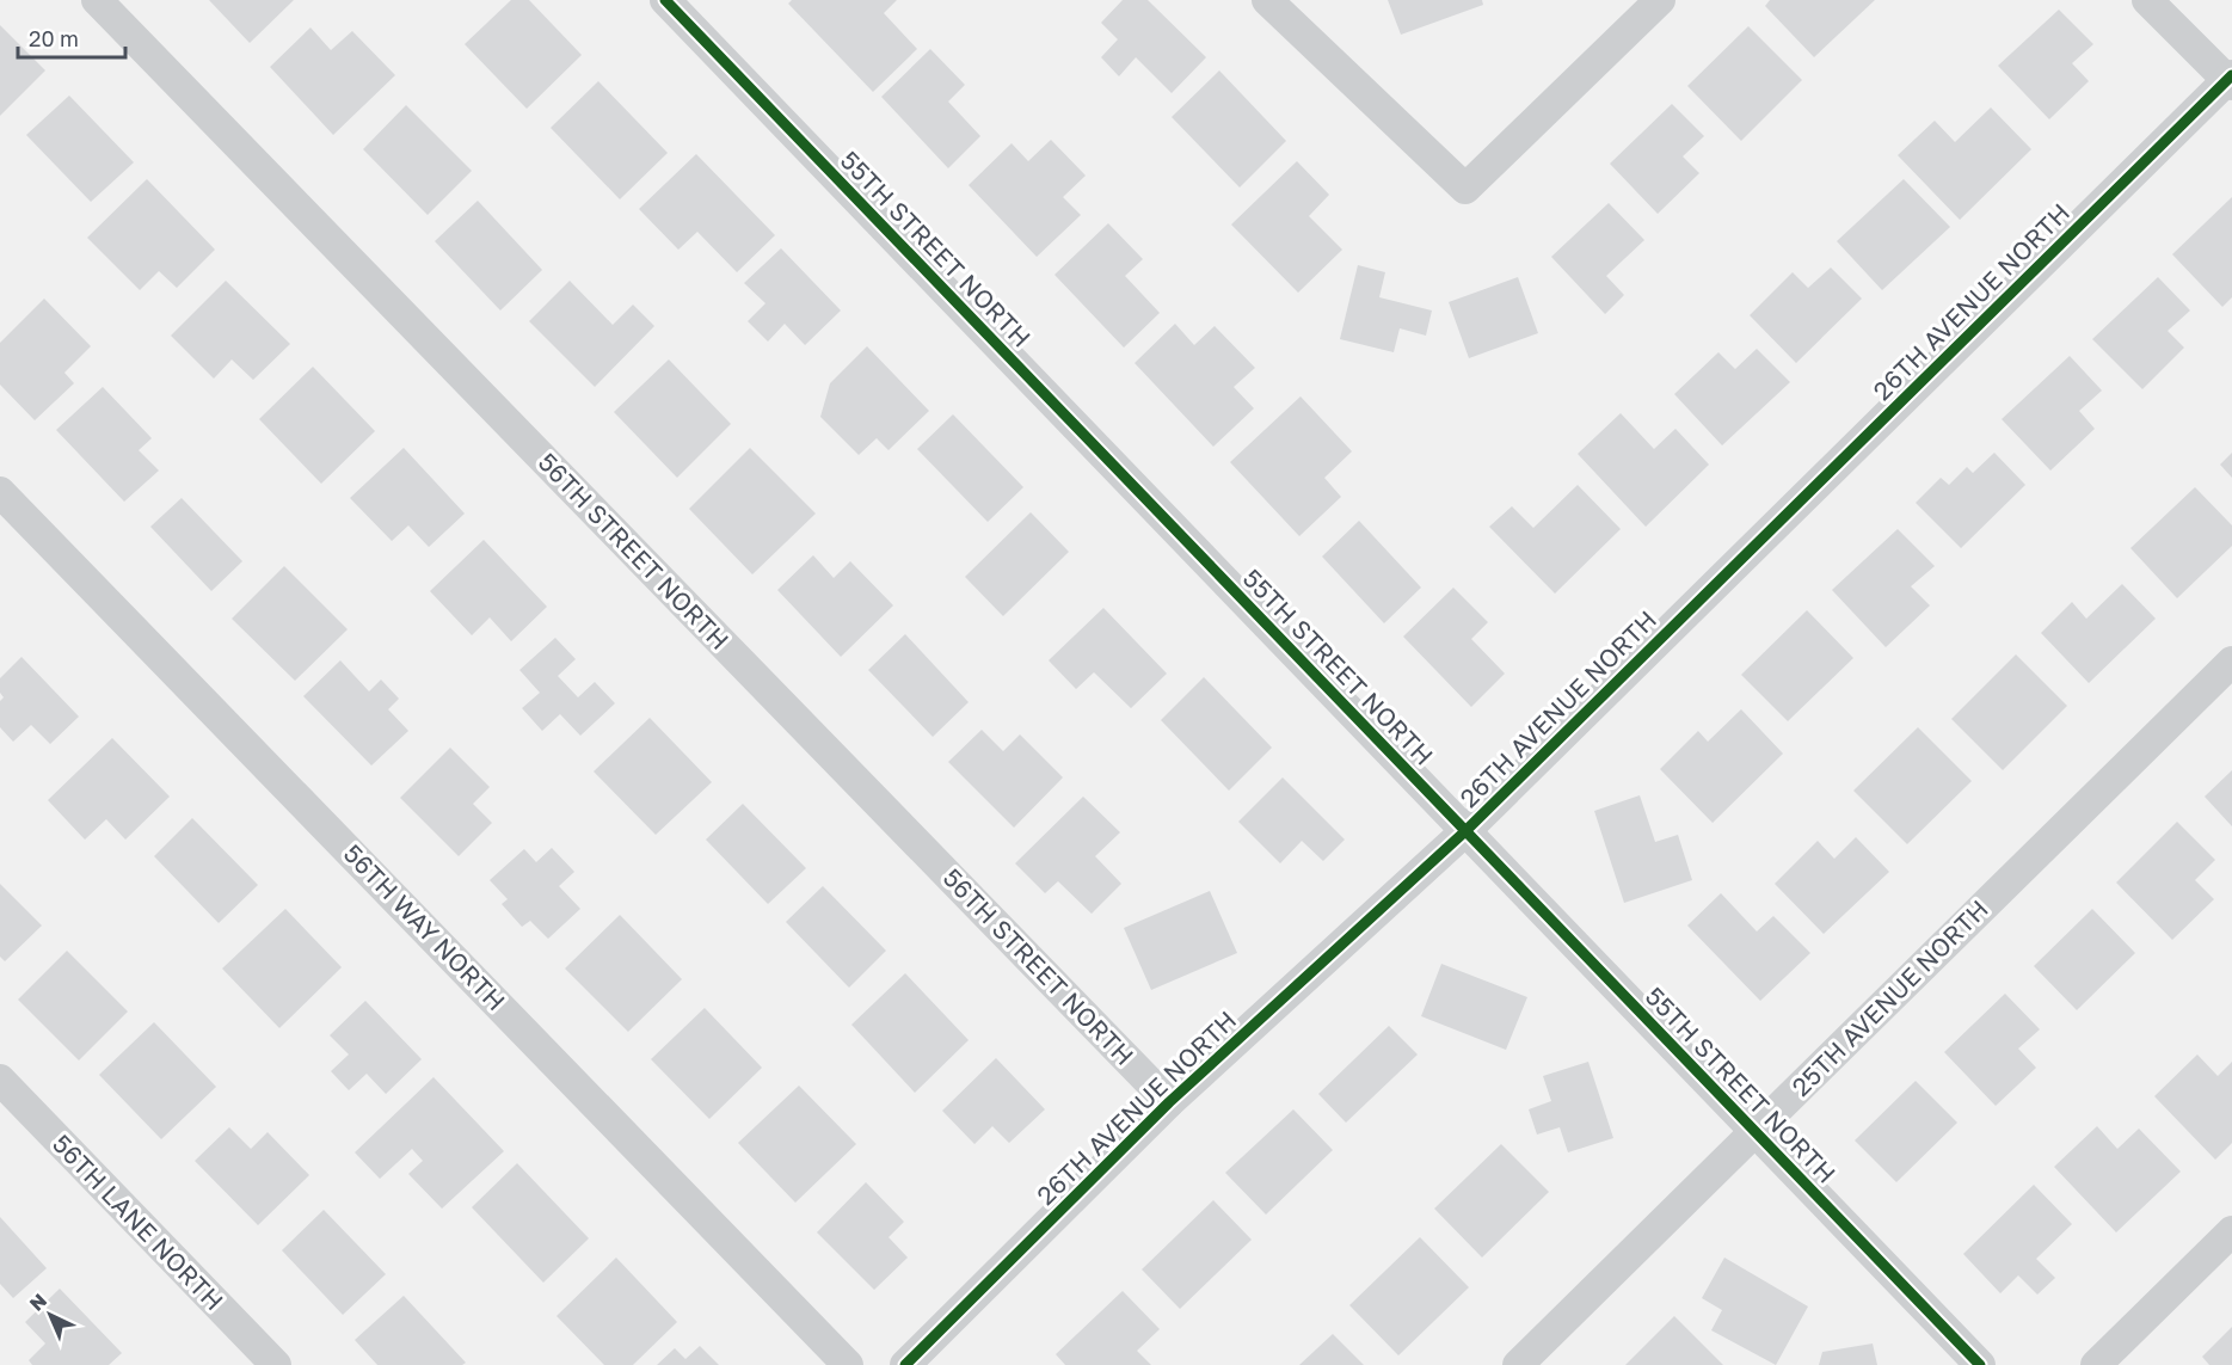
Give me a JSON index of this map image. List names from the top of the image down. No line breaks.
{"streets":{"street":["55TH STREET NORTH","26TH AVENUE NORTH","56TH STREET NORTH","56TH WAY NORTH","25TH AVENUE NORTH","56TH LANE NORTH"]},"crossings":[["55TH STREET NORTH","26TH AVENUE NORTH"],["55TH STREET NORTH","25TH AVENUE NORTH"],["26TH AVENUE NORTH","56TH STREET NORTH"]],"scale_bar":"20 m","north":"top left"}
